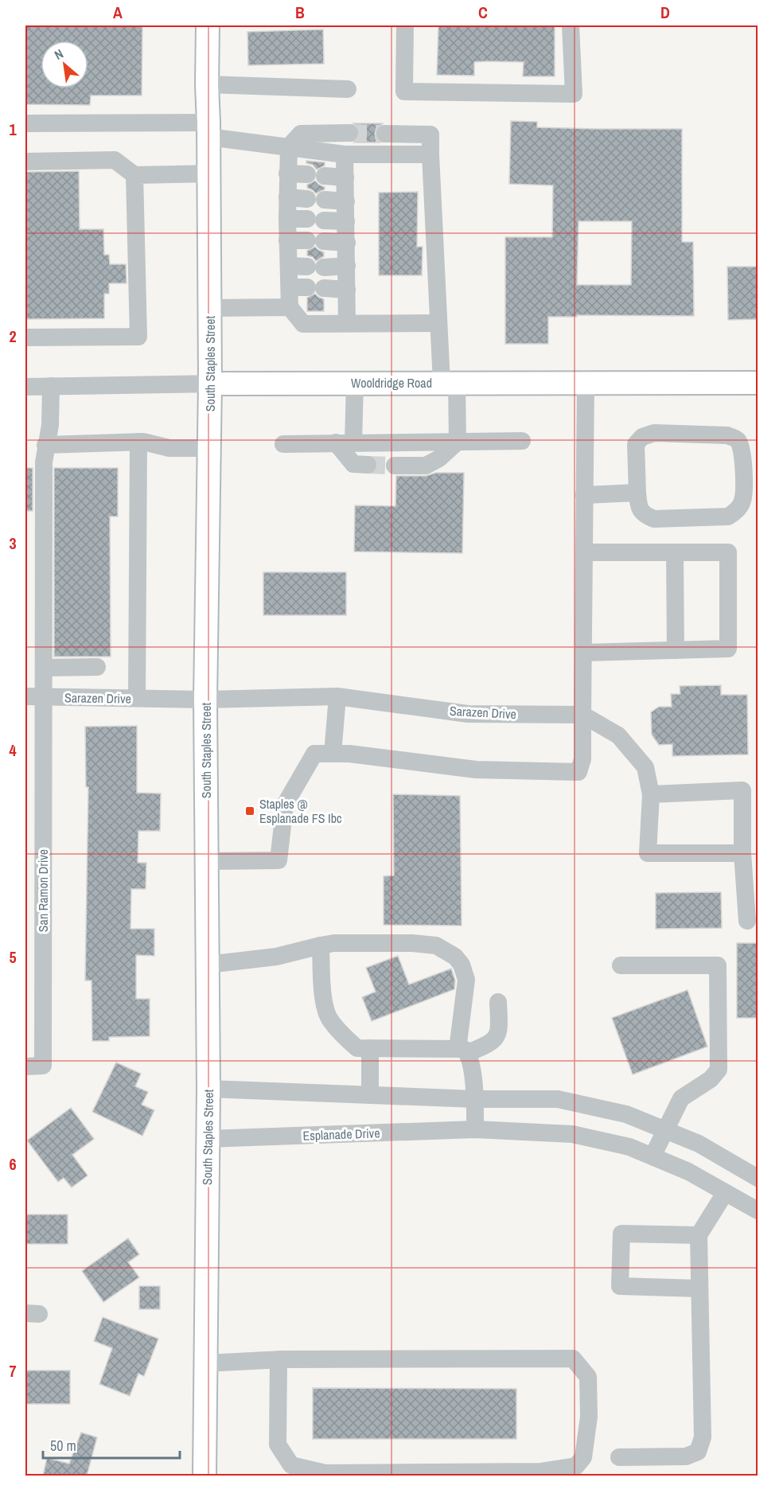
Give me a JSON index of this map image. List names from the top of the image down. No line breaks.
{"streets":{"main road":["South Staples Street","Wooldridge Road"],"street":["Sarazen Drive","San Ramon Drive","Esplanade Drive"]},"crossings":[["South Staples Street","Wooldridge Road"],["South Staples Street","Sarazen Drive"],["South Staples Street","Esplanade Drive"],["Sarazen Drive","San Ramon Drive"]],"places":{"transit":["Staples @ Esplanade FS Ibc"]},"scale_bar":"50 m","north":"top left","grid":{"columns":["A","B","C","D"],"rows":["1","2","3","4","5","6","7"]}}
